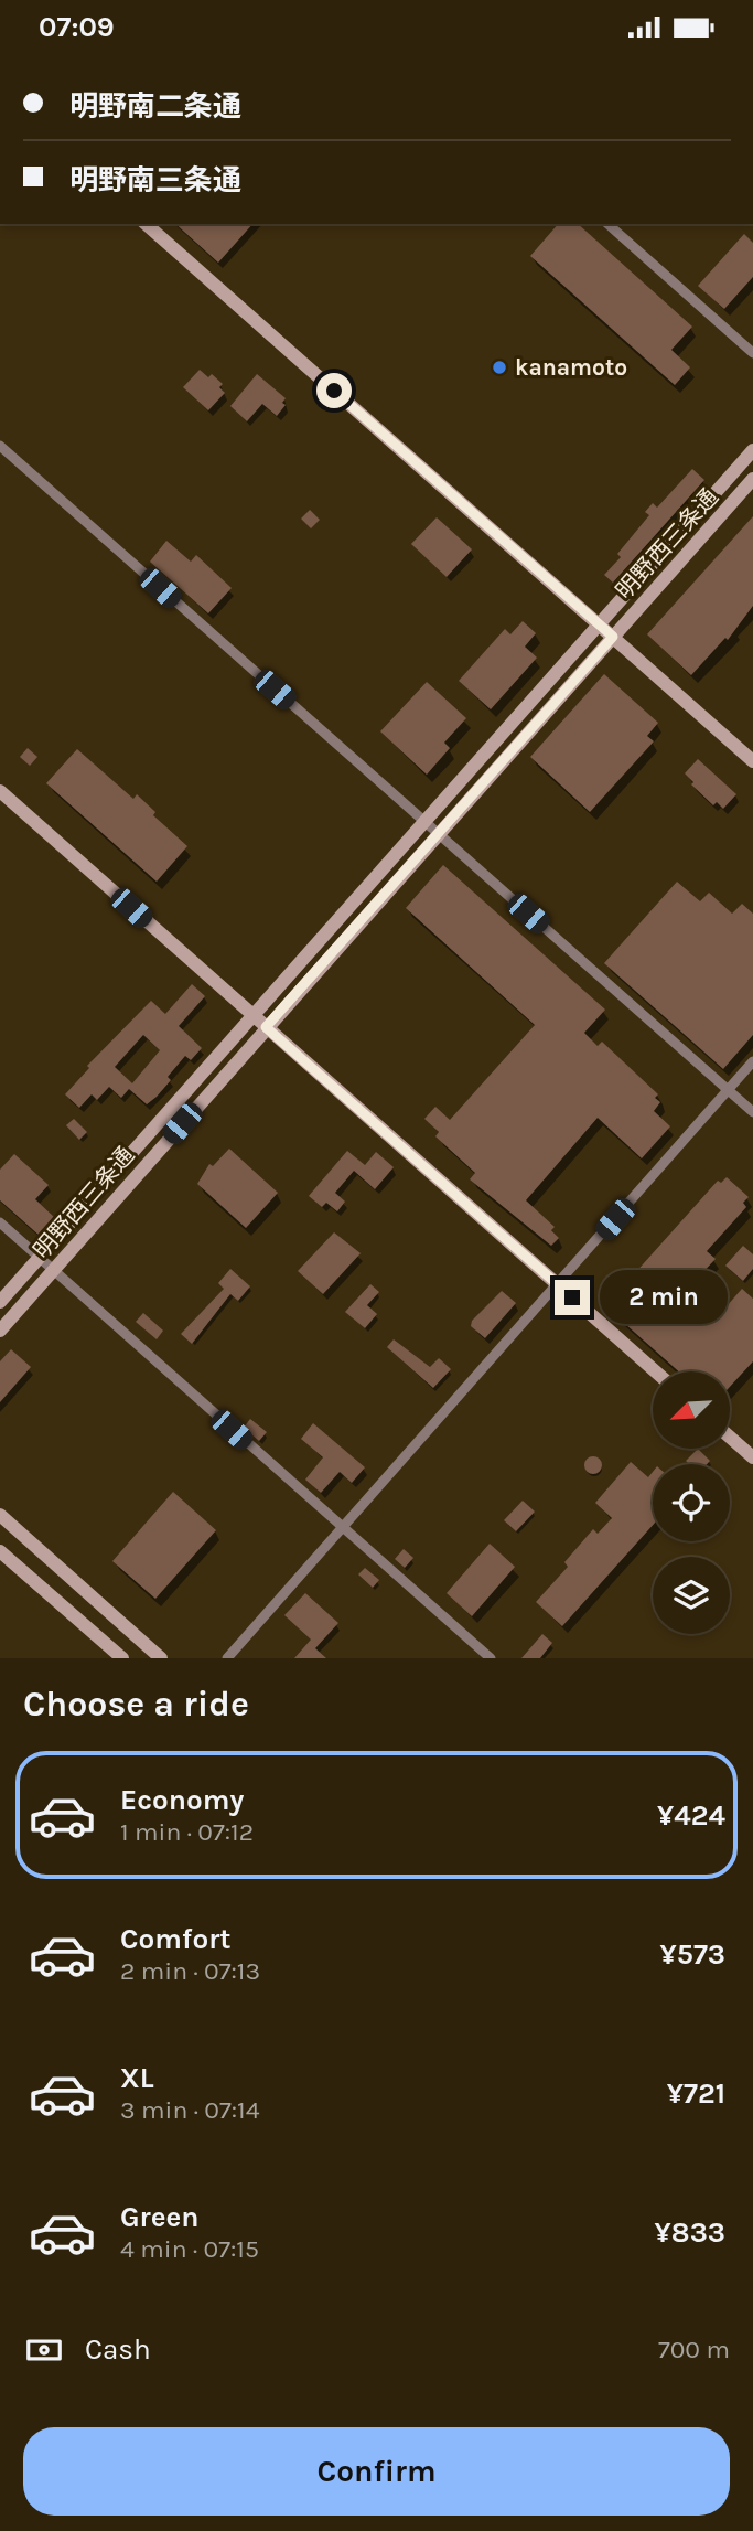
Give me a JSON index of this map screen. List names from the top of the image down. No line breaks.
{"streets":{"street":["明野西三条通"]},"places":["kanamoto"],"north":"bottom left","page":{"status":"07:09","banner":["明野南二条通","明野南三条通"],"bubble":"2 min","heading":"Choose a ride","list":[{"name":"Economy","note":"1 min · 07:12","value":"¥424"},{"name":"Comfort","note":"2 min · 07:13","value":"¥573"},{"name":"XL","note":"3 min · 07:14","value":"¥721"},{"name":"Green","note":"4 min · 07:15","value":"¥833"}],"pay":["Cash","700 m"],"buttons":"Confirm"}}
